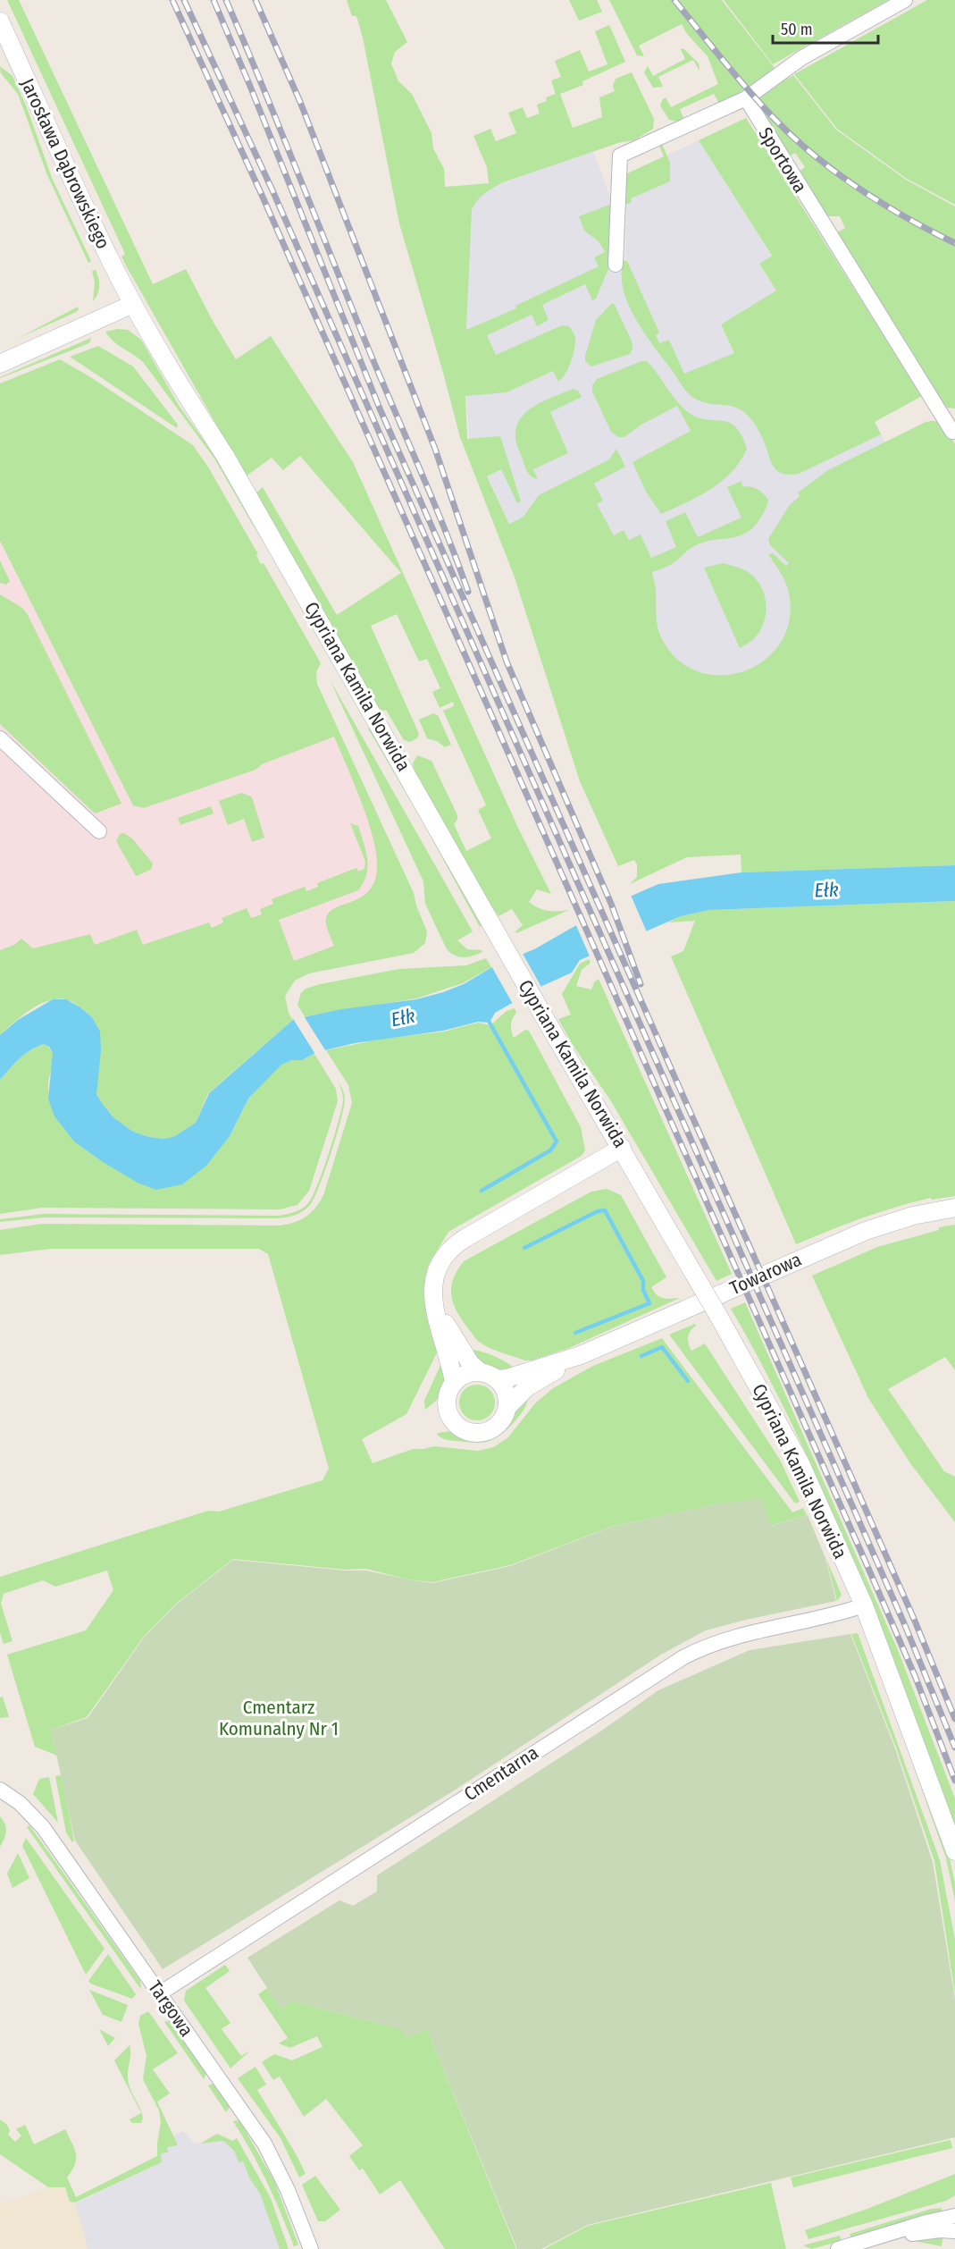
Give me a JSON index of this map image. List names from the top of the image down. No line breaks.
{"streets":{"street":["Sportowa","Jarosława Dąbrowskiego","Cypriana Kamila Norwida","Towarowa","Cmentarna","Targowa"]},"crossings":[["Jarosława Dąbrowskiego","Cypriana Kamila Norwida"],["Cypriana Kamila Norwida","Cmentarna"],["Cmentarna","Targowa"]],"water":["Ełk"],"parks":["Cmentarz Komunalny Nr 1"],"scale_bar":"50 m"}
